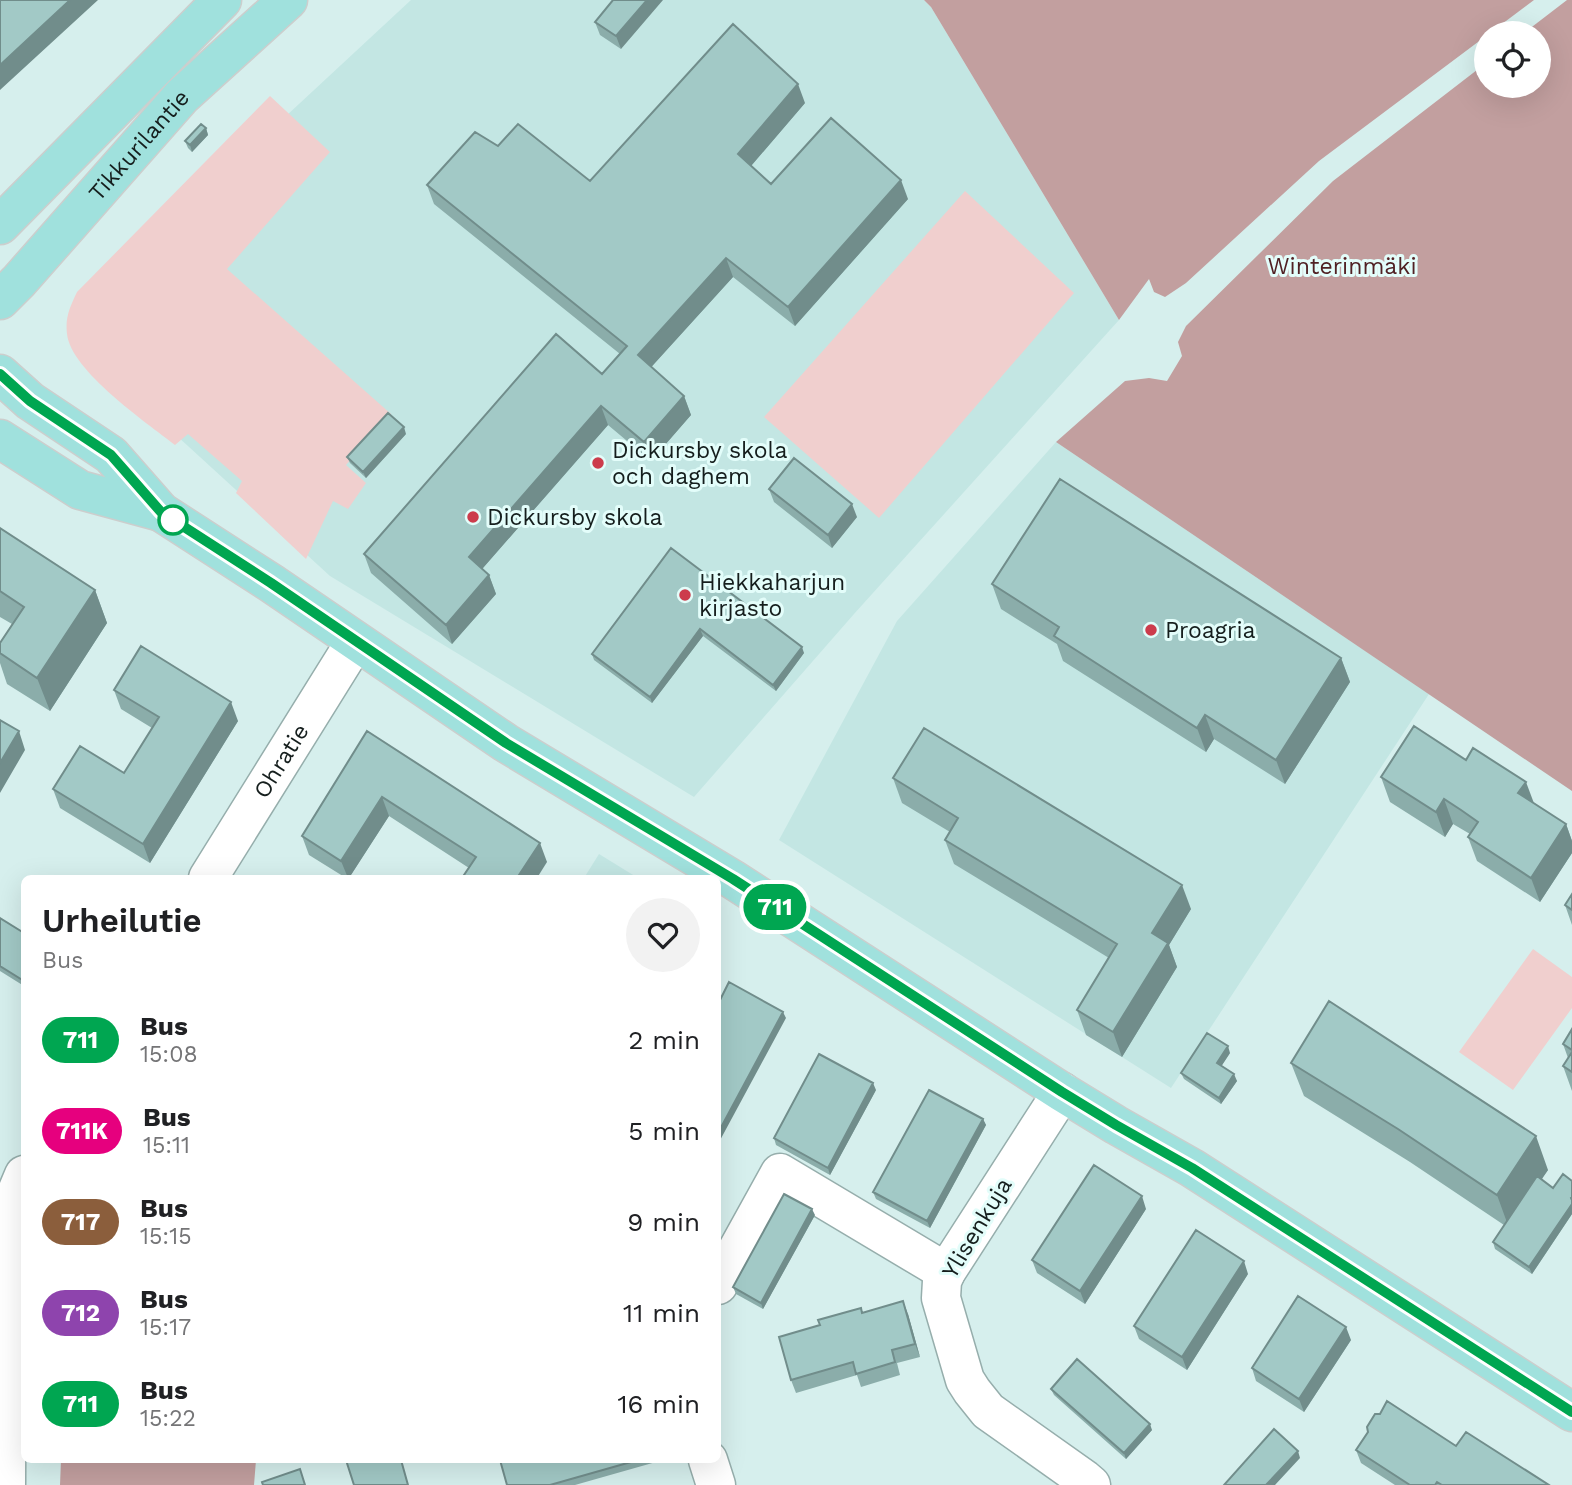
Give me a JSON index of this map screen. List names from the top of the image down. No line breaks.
{"streets":{"main road":["Tikkurilantie"],"street":["Ohratie","Ylisenkuja"]},"parks":["Winterinmäki"],"places":["Dickursby skola och daghem","Dickursby skola","Hiekkaharjun kirjasto","Proagria"],"lines":["bus line 711"],"page":{"on_map":"711","heading":["Urheilutie","Bus"],"list":[{"mark":"711","name":"Bus","note":"15:08","value":"2 min"},{"mark":"711K","name":"Bus","note":"15:11","value":"5 min"},{"mark":"717","name":"Bus","note":"15:15","value":"9 min"},{"mark":"712","name":"Bus","note":"15:17","value":"11 min"},{"mark":"711","name":"Bus","note":"15:22","value":"16 min"}]}}
